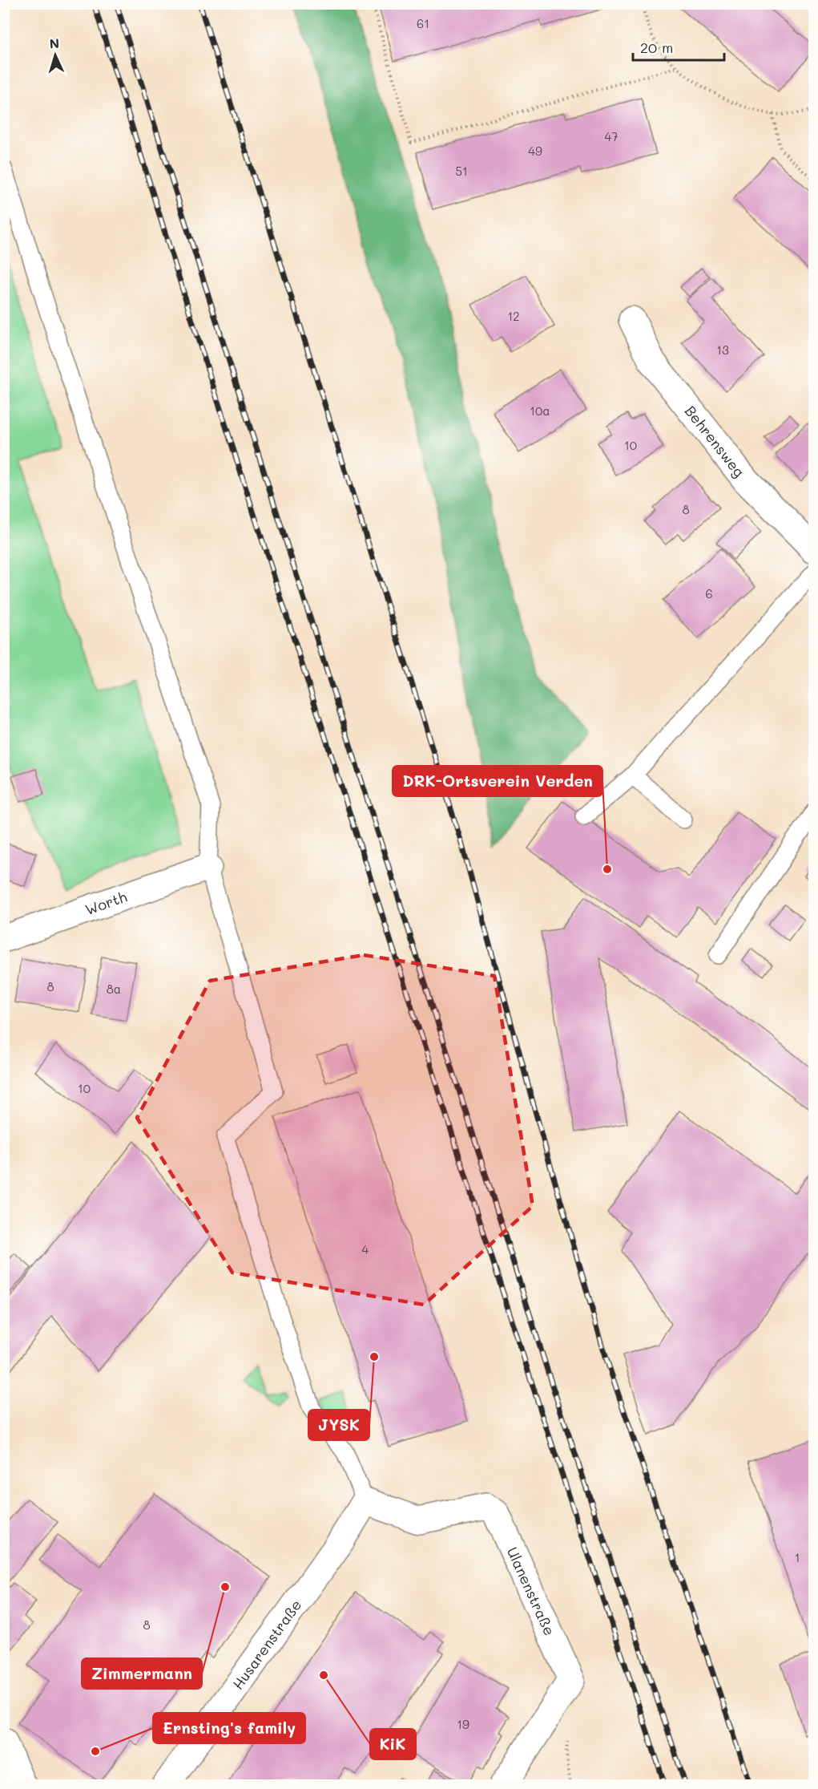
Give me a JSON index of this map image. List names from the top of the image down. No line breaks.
{"streets":{"street":["Behrensweg","Worth","Ulanenstraße","Husarenstraße"]},"crossings":[["Ulanenstraße","Husarenstraße"]],"places":["DRK-Ortsverein Verden","JYSK","Zimmermann","KiK","Ernsting's family"],"house_numbers":["61","47","49","51","12","13","10a","10","8","6","8","8a","10","4","1","8","19"],"scale_bar":"20 m","north":"top"}
